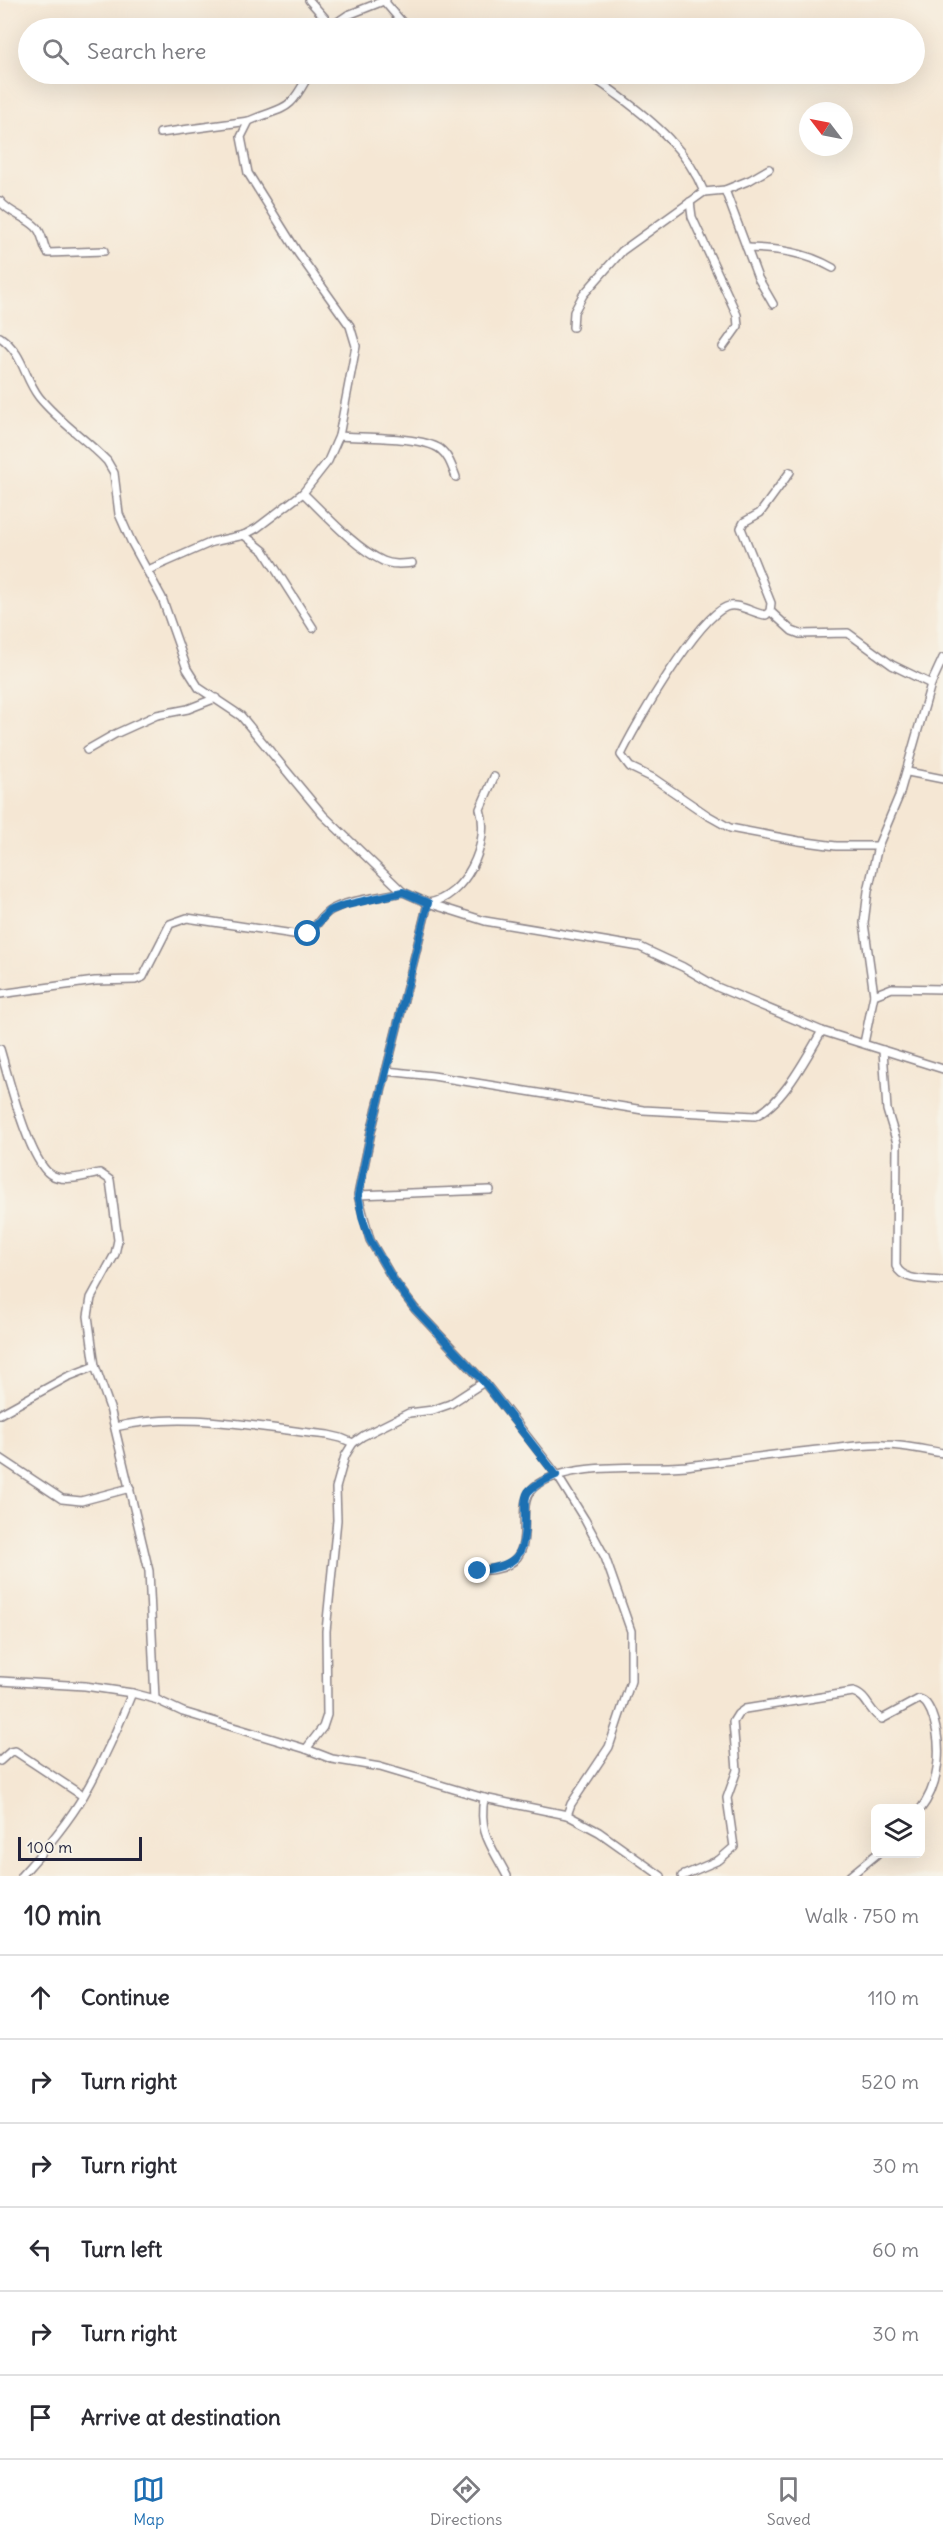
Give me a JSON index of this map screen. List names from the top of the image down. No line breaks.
{"scale_bar":"100 m","north":"top left","page":{"search":"Search here","scale":"100 m","heading":["10 min","Walk · 750 m"],"list":[["Continue","110 m"],["Turn right","520 m"],["Turn right","30 m"],["Turn left","60 m"],["Turn right","30 m"],"Arrive at destination"],"nav":["Map","Directions","Saved"]}}
